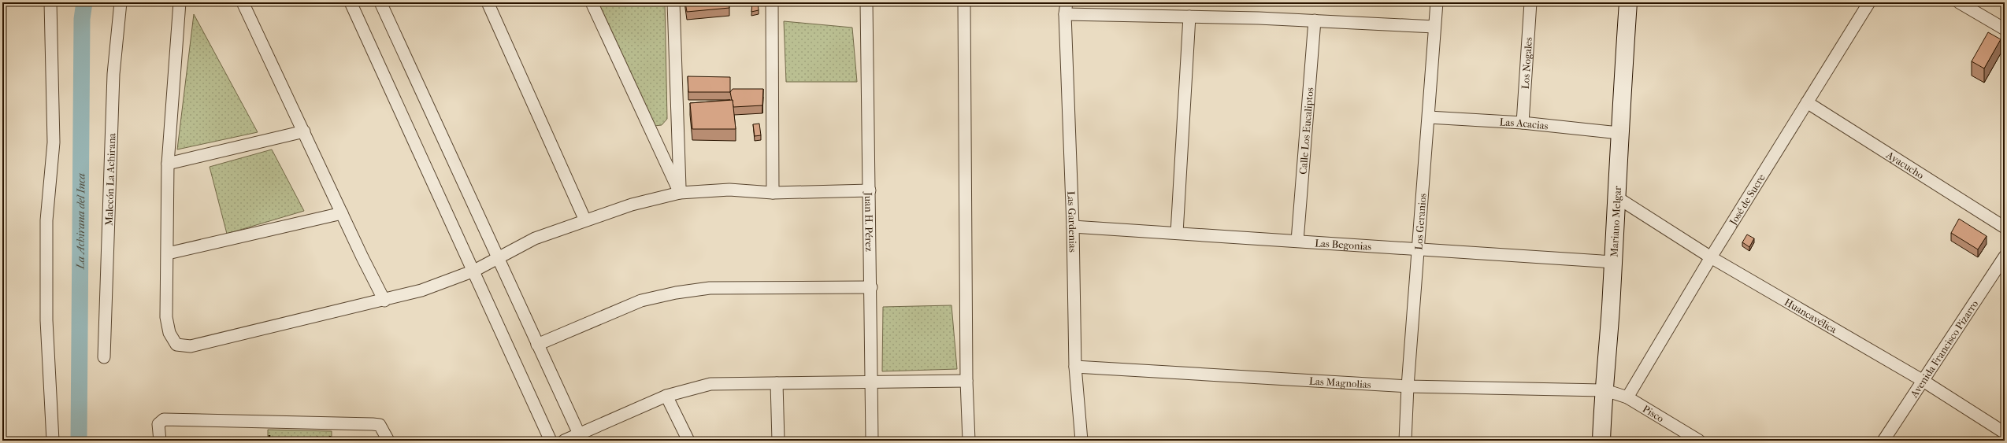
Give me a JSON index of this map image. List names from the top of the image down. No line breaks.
{"streets":{"main road":["Mariano Melgar"],"street":["Los Nogales","Las Acacias","Calle Los Eucaliptos","Ayacucho","Malecón La Achirana","José de Sucre","Juan H. Pérez","Los Geranios","Las Gardenias","Las Begonias","Huancavélica","Avenida Francisco Pizarro","Las Magnolias","Pisco"]},"crossings":[["Los Nogales","Las Acacias"],["Las Acacias","Los Geranios"],["Las Acacias","Mariano Melgar"],["Calle Los Eucaliptos","Las Begonias"],["Ayacucho","José de Sucre"],["José de Sucre","Huancavélica"],["José de Sucre","Pisco"],["Los Geranios","Las Begonias"],["Los Geranios","Las Magnolias"],["Las Gardenias","Las Begonias"],["Las Gardenias","Las Magnolias"],["Mariano Melgar","Las Begonias"],["Mariano Melgar","Huancavélica"],["Mariano Melgar","Las Magnolias"],["Mariano Melgar","Pisco"],["Huancavélica","Avenida Francisco Pizarro"],["Las Magnolias","Pisco"]],"water":["La Achirana del Inca"]}
